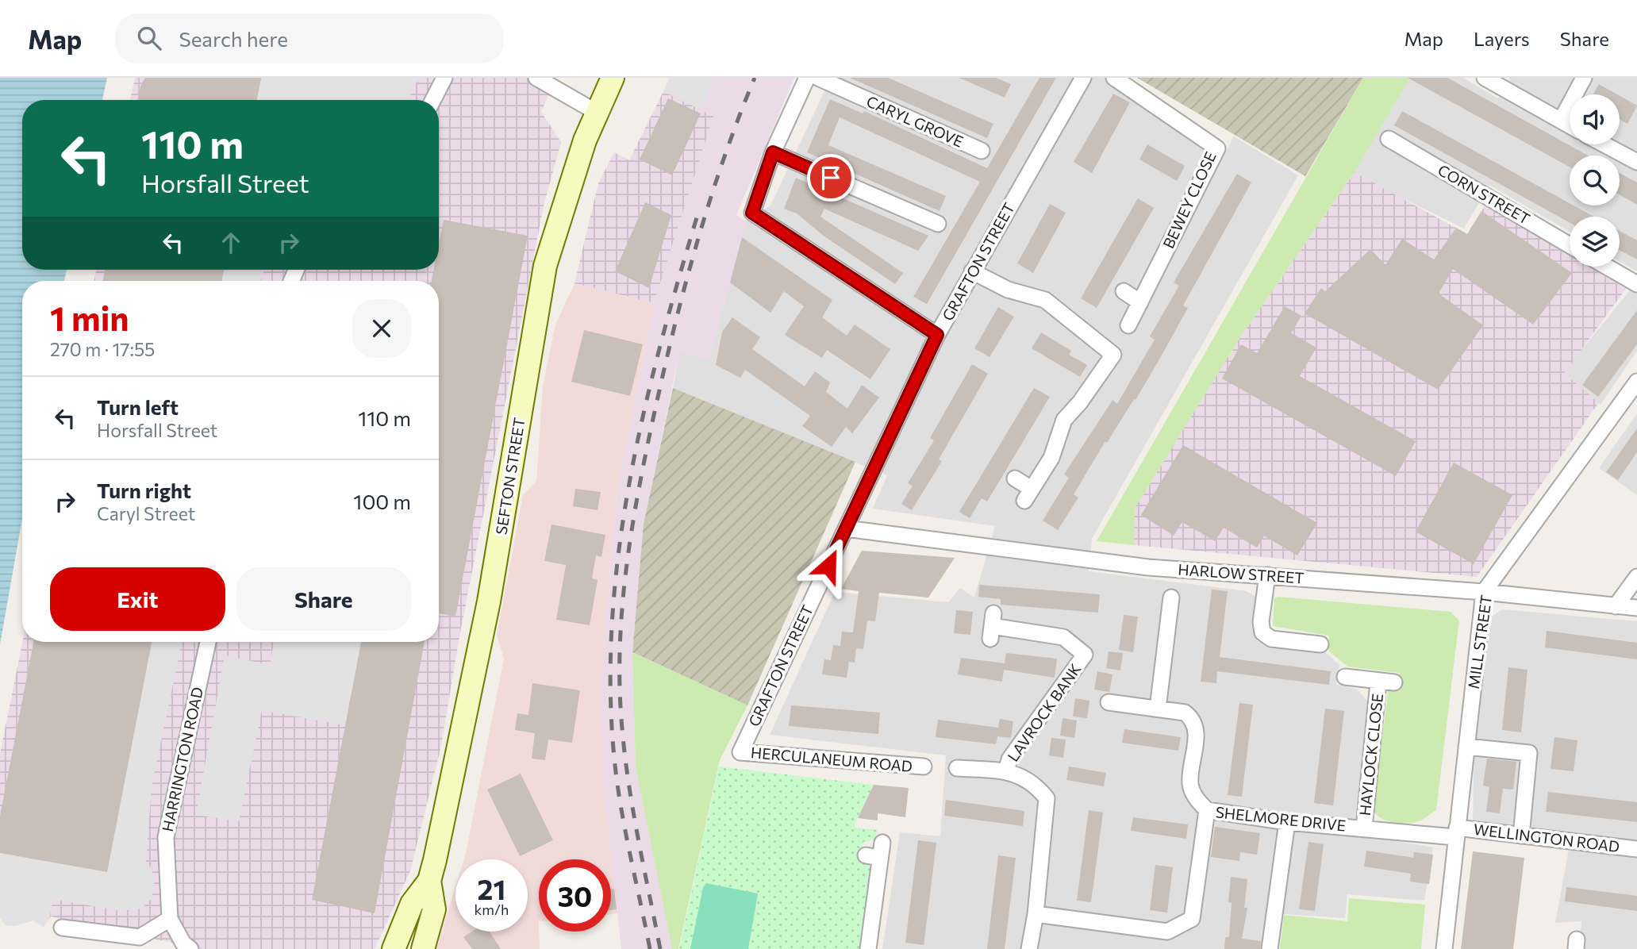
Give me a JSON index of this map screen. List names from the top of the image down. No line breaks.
{"streets":{"street":["CARYL GROVE","CORN STREET","BEWEY CLOSE","GRAFTON STREET","SEFTON STREET","HARLOW STREET","MILL STREET","LAVROCK BANK","HAYLOCK CLOSE","HARRINGTON ROAD","HERCULANEUM ROAD","SHELMORE DRIVE","WELLINGTON ROAD"]},"crossings":[["GRAFTON STREET","HARLOW STREET"],["GRAFTON STREET","HERCULANEUM ROAD"],["HARLOW STREET","MILL STREET"],["MILL STREET","SHELMORE DRIVE"],["MILL STREET","WELLINGTON ROAD"],["HAYLOCK CLOSE","SHELMORE DRIVE"],["SHELMORE DRIVE","WELLINGTON ROAD"]],"page":{"header":"Map","search":"Search here","nav":["Map","Layers","Share"],"turn":["110 m","Horsfall Street"],"heading":["1 min","270 m · 17:55"],"list":[{"name":"Turn left","note":"Horsfall Street","value":"110 m"},{"name":"Turn right","note":"Caryl Street","value":"100 m"}],"buttons":["Exit","Share"],"speed":"21 km/h","limit":"30"}}
